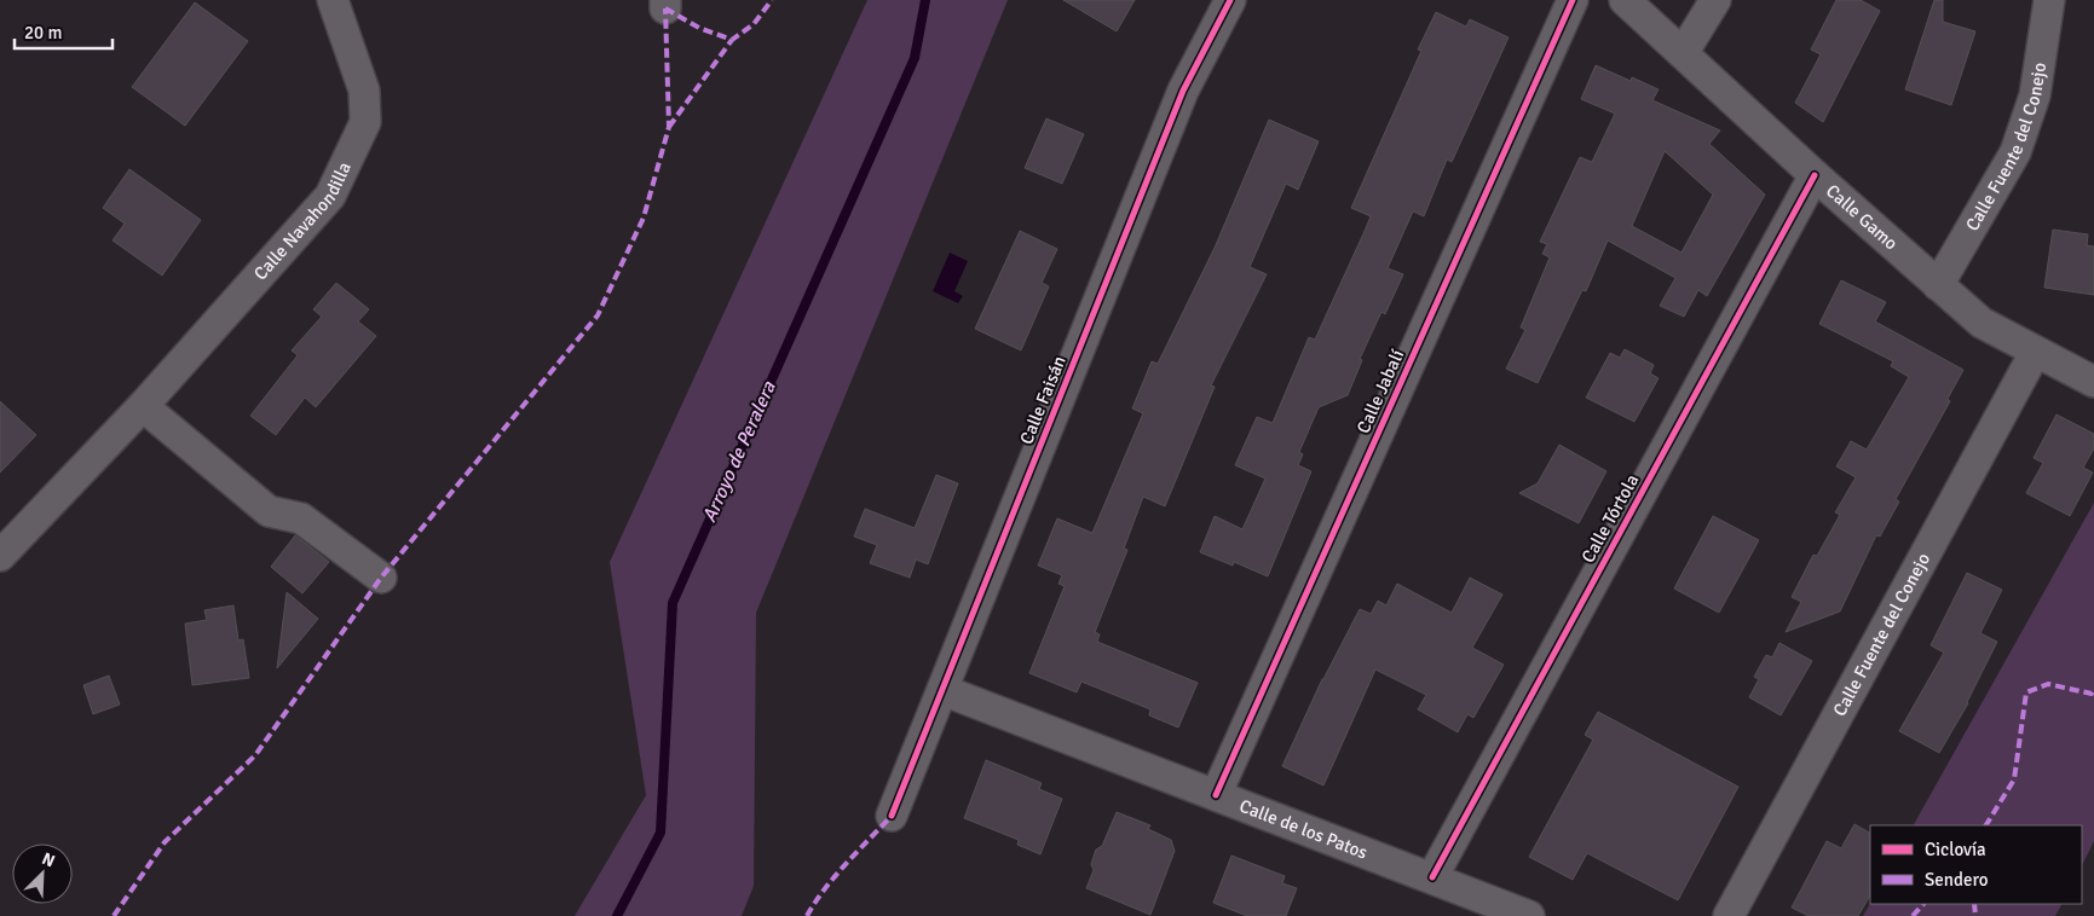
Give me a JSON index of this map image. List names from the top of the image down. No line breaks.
{"streets":{"street":["Calle Fuente del Conejo","Calle Gamo","Calle Navahondilla","Calle Jabalí","Calle Faisán","Calle Tórtola","Calle de los Patos"]},"crossings":[["Calle Fuente del Conejo","Calle Gamo"],["Calle Gamo","Calle Tórtola"],["Calle Jabalí","Calle de los Patos"],["Calle Faisán","Calle de los Patos"],["Calle Tórtola","Calle de los Patos"]],"water":["Arroyo de Peralera"],"legend":["Ciclovía","Sendero"],"scale_bar":"20 m","north":"top right"}
